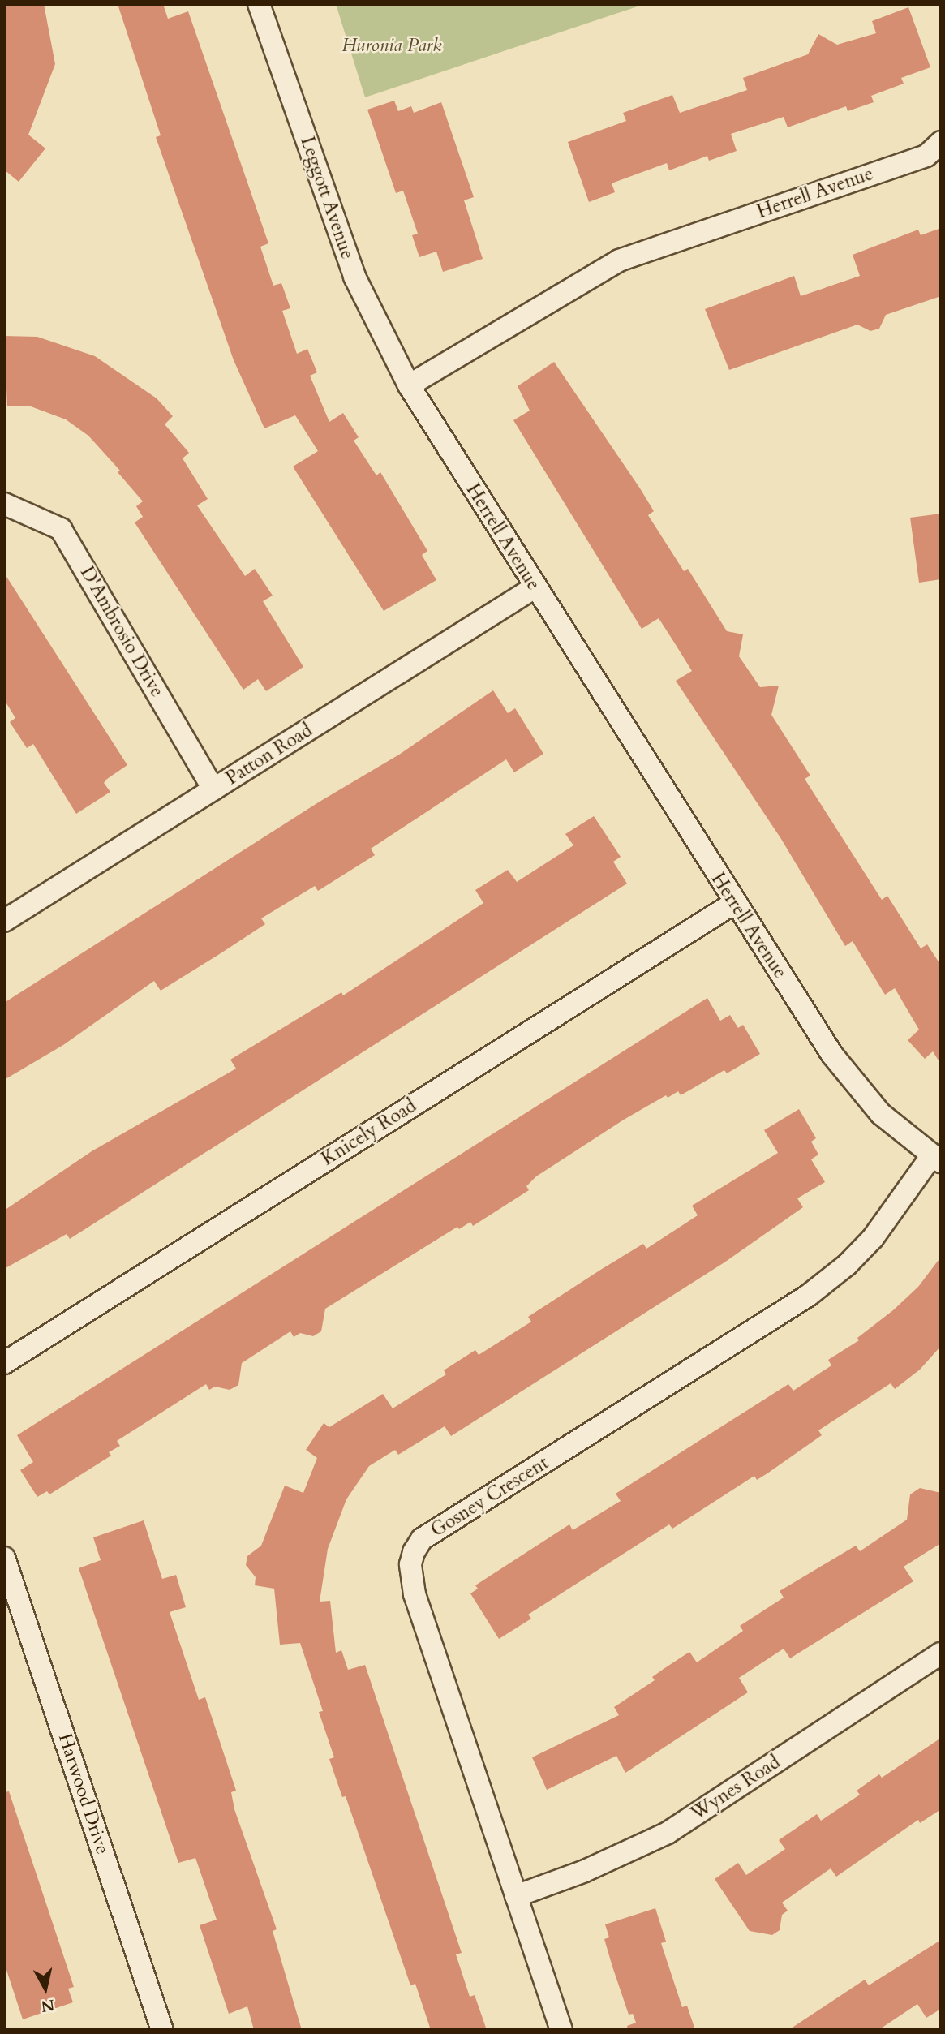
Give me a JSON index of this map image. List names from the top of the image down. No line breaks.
{"streets":{"street":["Herrell Avenue","Leggott Avenue","D'Ambrosio Drive","Patton Road","Knicely Road","Gosney Crescent","Wynes Road","Harwood Drive"]},"crossings":[["Herrell Avenue","Leggott Avenue"],["Herrell Avenue","Patton Road"],["Herrell Avenue","Knicely Road"],["Herrell Avenue","Gosney Crescent"],["D'Ambrosio Drive","Patton Road"],["Gosney Crescent","Wynes Road"]],"parks":["Huronia Park"],"north":"bottom"}
